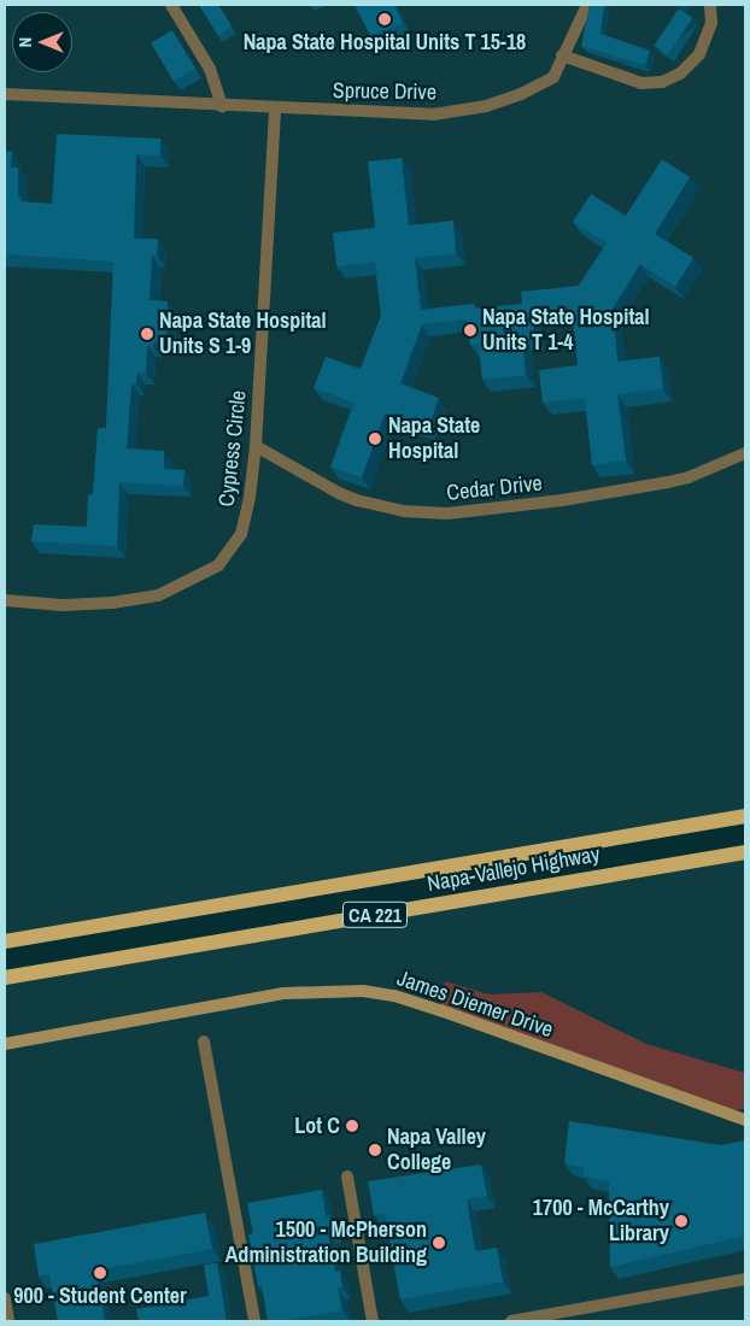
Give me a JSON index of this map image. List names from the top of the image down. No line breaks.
{"streets":{"main road":["Napa-Vallejo Highway","CA 221"],"street":["Spruce Drive","Cypress Circle","Cedar Drive","James Diemer Drive"]},"crossings":[["Spruce Drive","Cypress Circle"],["Cypress Circle","Cedar Drive"]],"places":["Napa State Hospital Units T 15-18","Napa State Hospital Units T 1-4","Napa State Hospital Units S 1-9","Napa State Hospital","Lot C","Napa Valley College","1700 - McCarthy Library","1500 - McPherson Administration Building","900 - Student Center"],"north":"left"}
